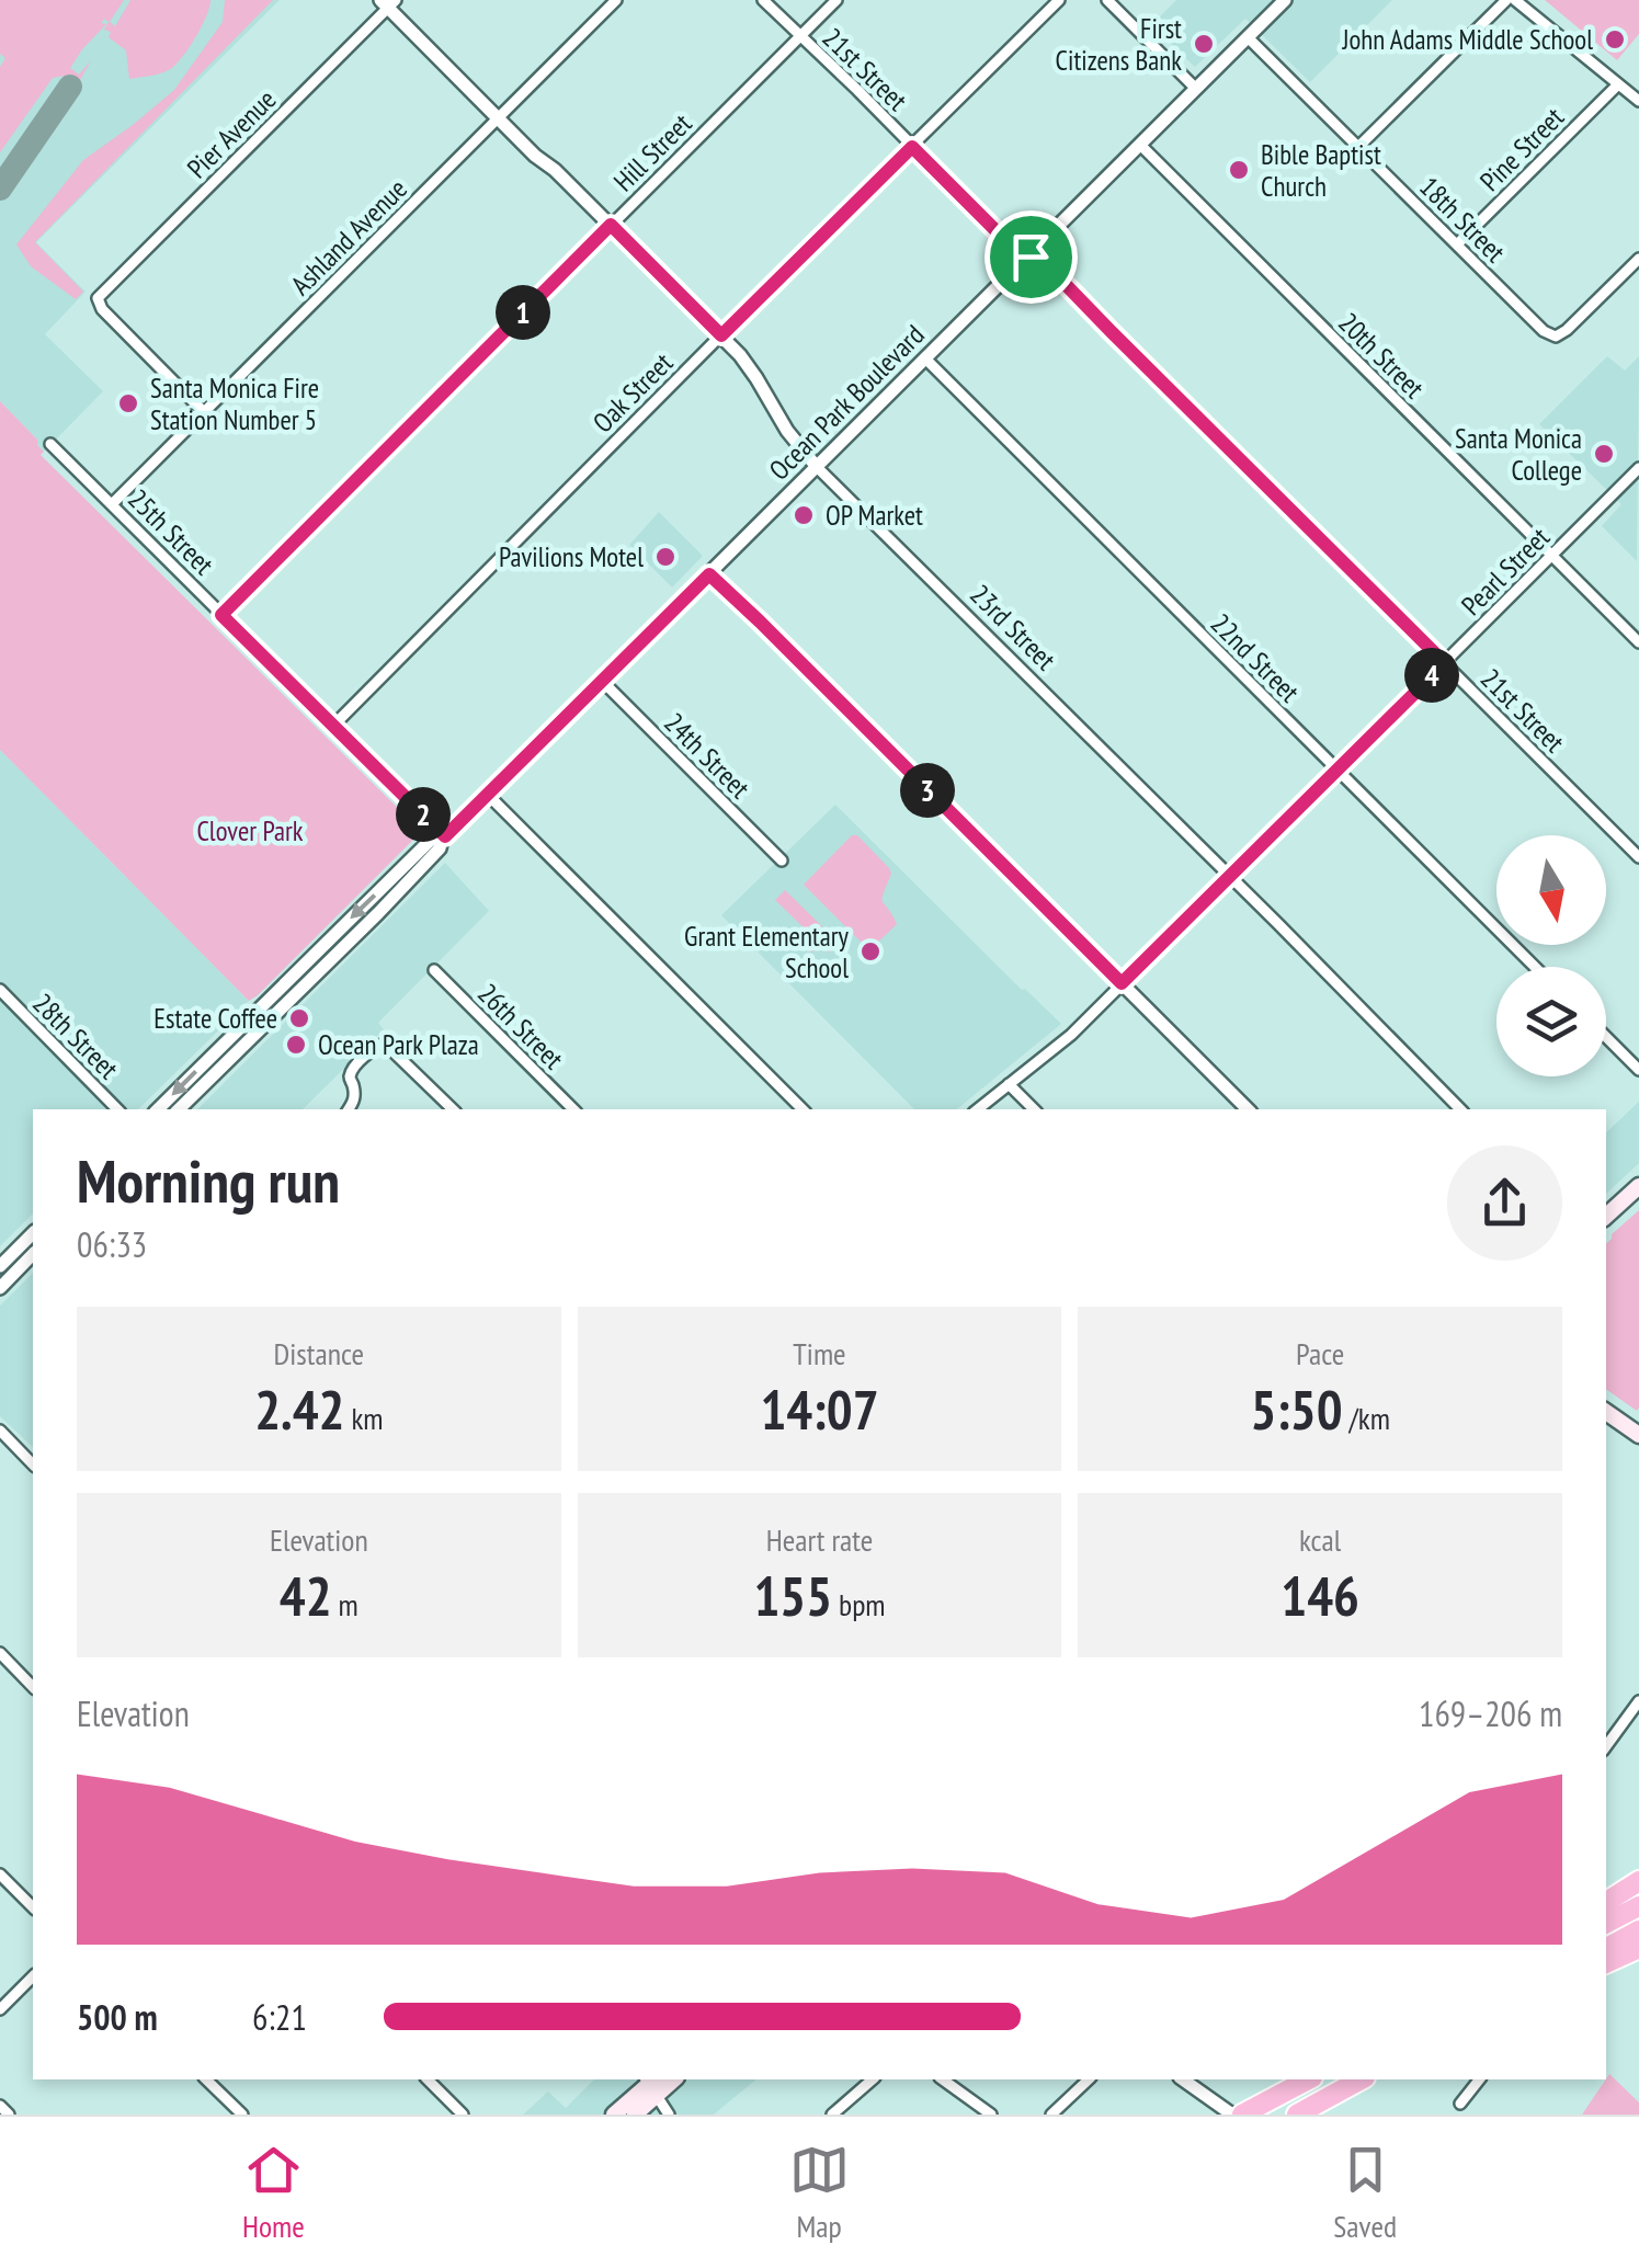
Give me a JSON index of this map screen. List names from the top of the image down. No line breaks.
{"streets":{"street":["21st Street","Pier Avenue","Pine Street","Hill Street","18th Street","Ashland Avenue","20th Street","Oak Street","Ocean Park Boulevard","25th Street","Pearl Street","23rd Street","22nd Street","24th Street","26th Street","28th Street"]},"crossings":[["21st Street","Hill Street"],["21st Street","Oak Street"],["21st Street","Ocean Park Boulevard"],["21st Street","Pearl Street"],["Pier Avenue","Ashland Avenue"],["Pier Avenue","23rd Street"],["Pine Street","18th Street"],["Hill Street","25th Street"],["Hill Street","23rd Street"],["18th Street","Ocean Park Boulevard"],["Ashland Avenue","25th Street"],["Ashland Avenue","23rd Street"],["20th Street","Ocean Park Boulevard"],["20th Street","Pearl Street"],["Oak Street","25th Street"],["Oak Street","23rd Street"],["Ocean Park Boulevard","25th Street"],["Ocean Park Boulevard","23rd Street"],["Ocean Park Boulevard","22nd Street"],["Ocean Park Boulevard","24th Street"],["Pearl Street","23rd Street"],["Pearl Street","22nd Street"]],"parks":["Clover Park"],"places":["John Adams Middle School","First Citizens Bank","Bible Baptist Church","Santa Monica Fire Station Number 5","Santa Monica College","OP Market","Pavilions Motel","Grant Elementary School","Estate Coffee","Ocean Park Plaza"],"north":"bottom","page":{"pins":["1","4","3","2"],"heading":["Morning run","06:33"],"stats":[["Distance","2.42 km"],["Time","14:07"],["Pace","5:50 /km"],["Elevation","42 m"],["Heart rate","155 bpm"],["kcal","146"]],"chart":["Elevation","169–206 m"],"list":[{"name":"500 m","note":"6:21"}],"tabs":["Home","Map","Saved"]}}
